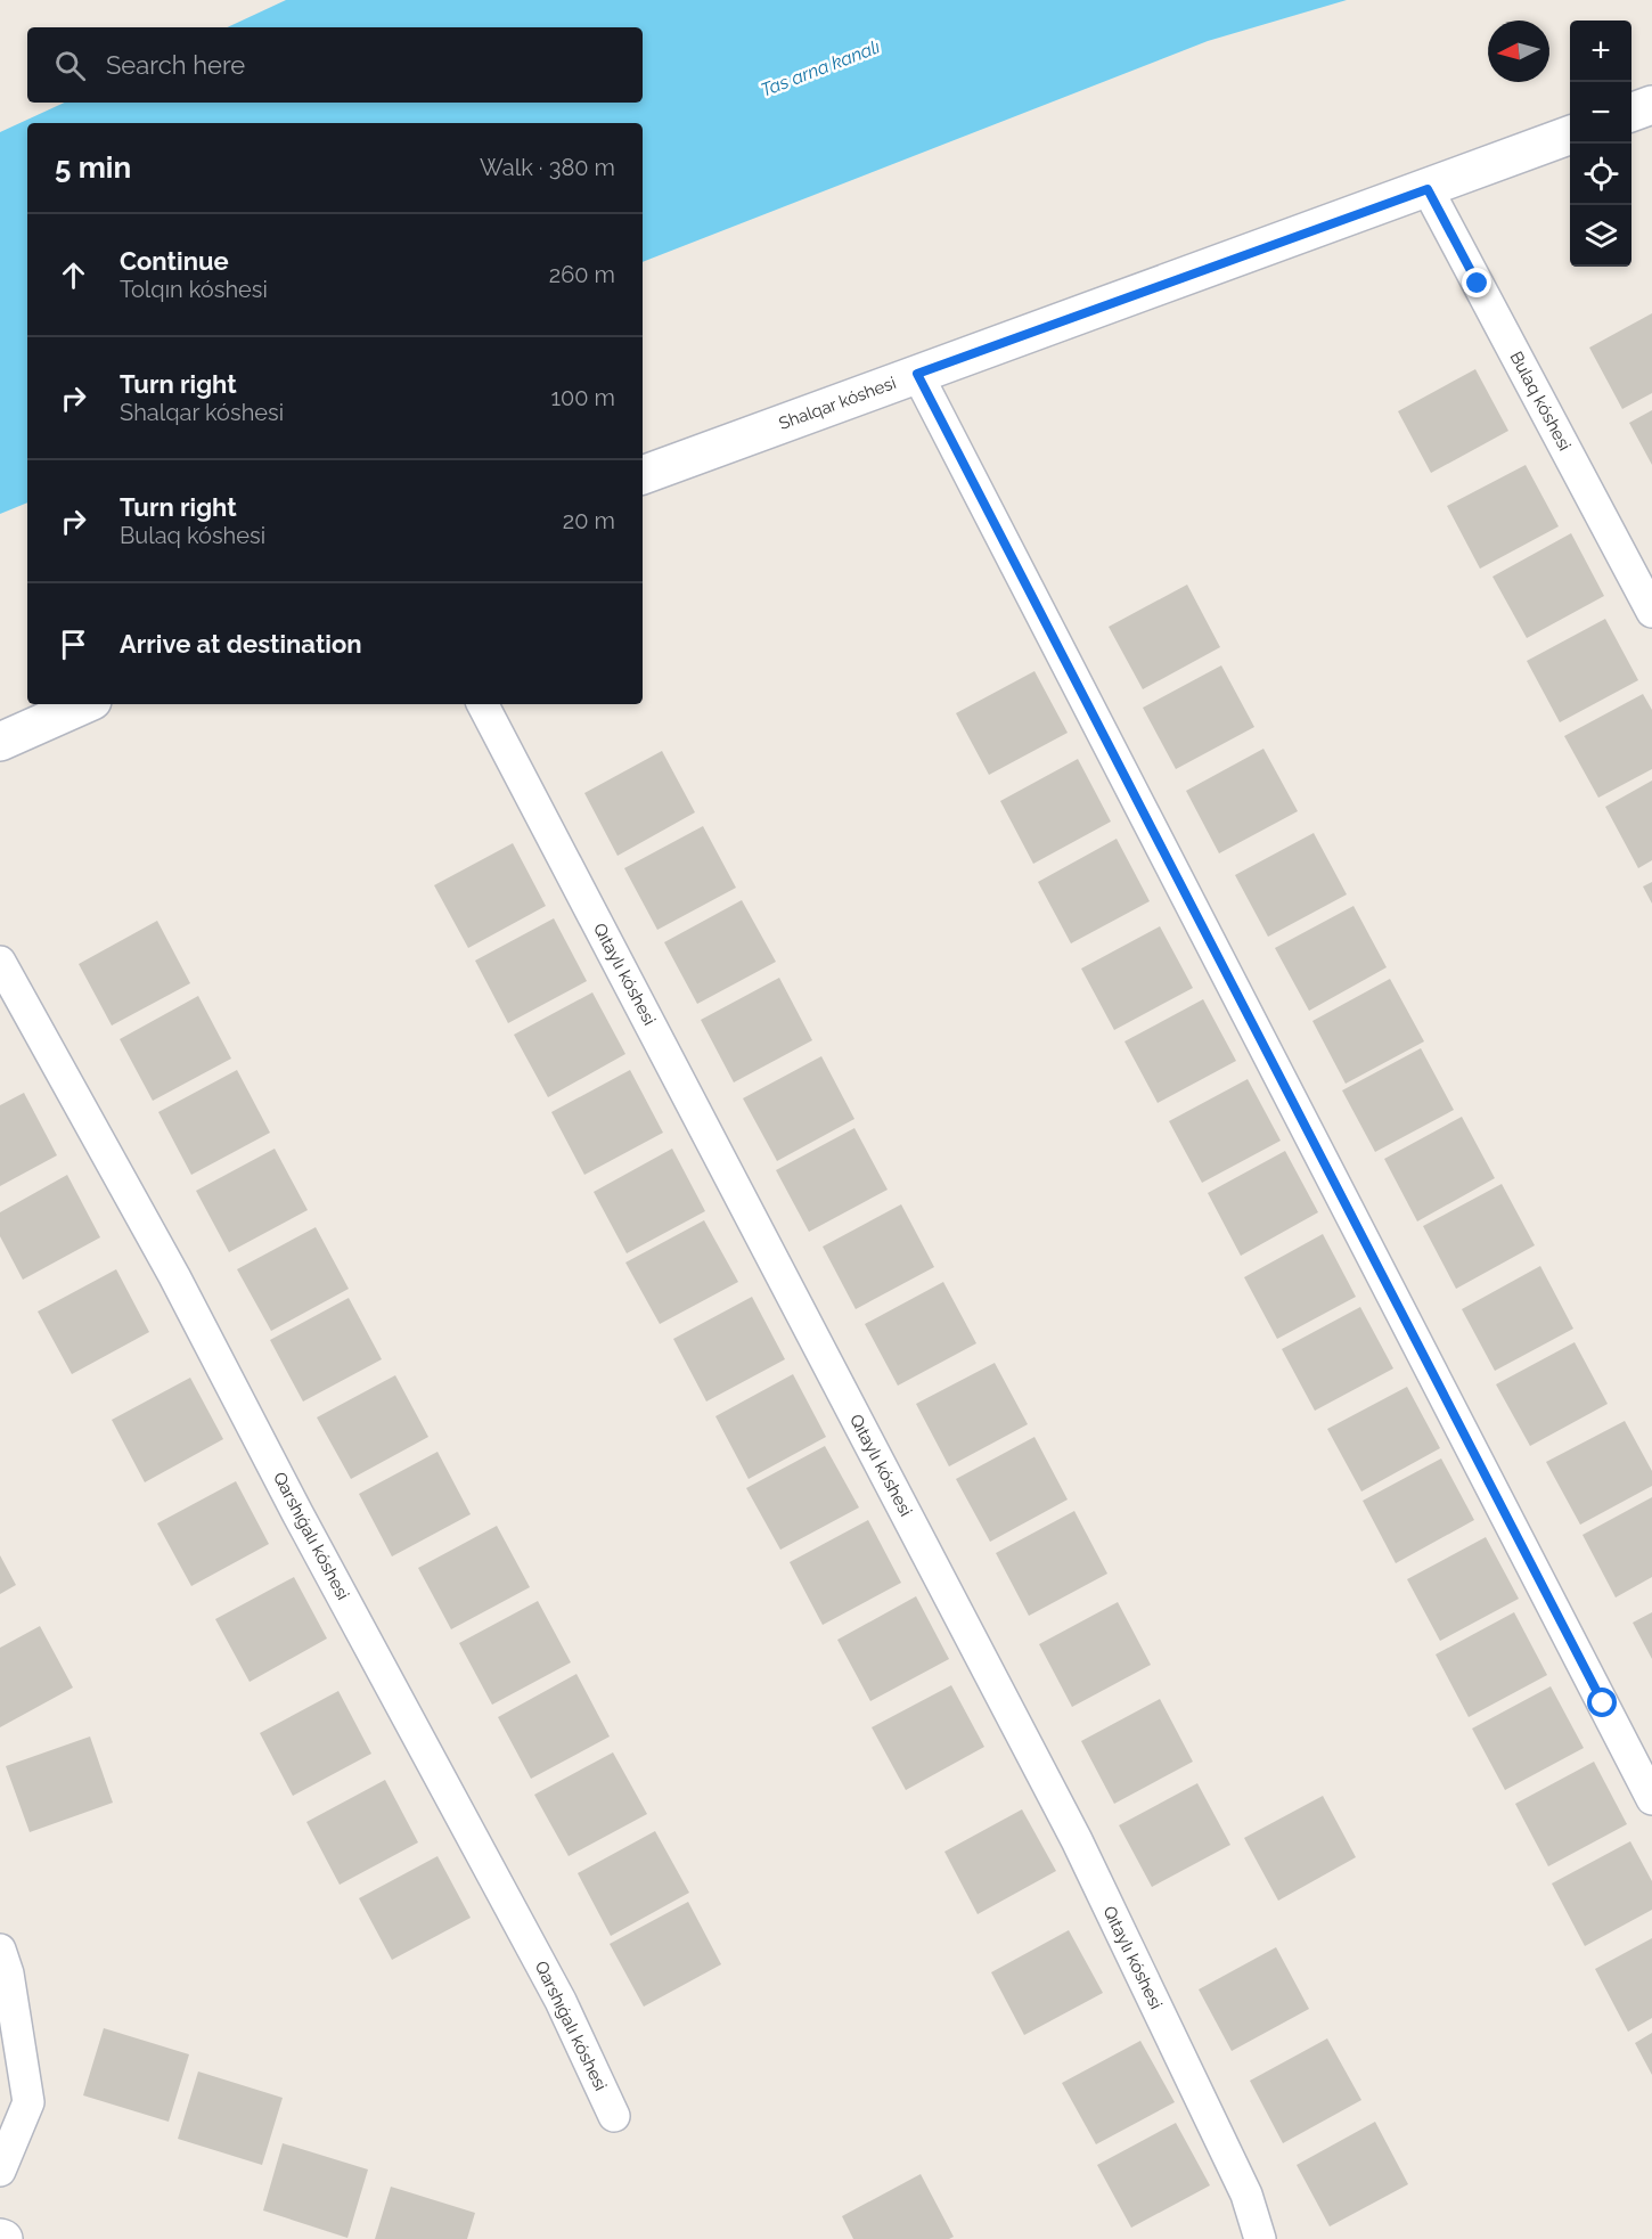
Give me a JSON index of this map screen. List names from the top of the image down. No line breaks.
{"streets":{"street":["Bulaq kóshesi","Shalqar kóshesi","Qıtaylı kóshesi","Qarshıǵalı kóshesi"]},"crossings":[["Bulaq kóshesi","Shalqar kóshesi"]],"water":["Tas arna kanalı"],"north":"left","page":{"map_buttons":["+","−"],"search":"Search here","heading":["5 min","Walk · 380 m"],"list":[["Continue","Tolqın kóshesi","260 m"],["Turn right","Shalqar kóshesi","100 m"],["Turn right","Bulaq kóshesi","20 m"],"Arrive at destination"]}}
